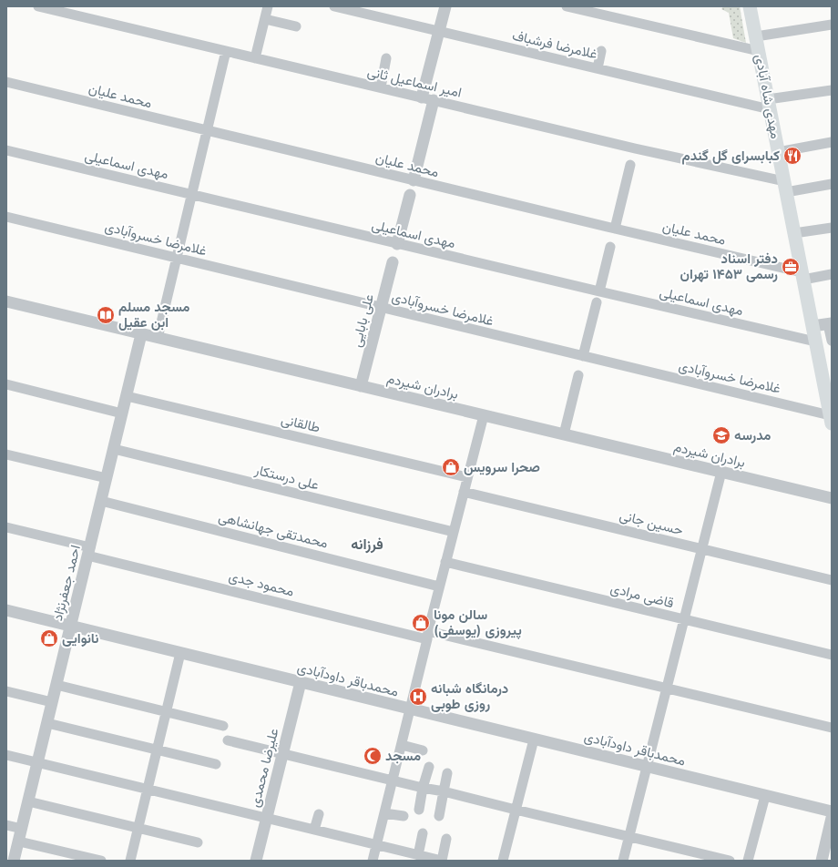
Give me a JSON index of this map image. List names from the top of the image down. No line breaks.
{"streets":{"main road":["مهدی شاه آبادی"],"street":["غلامرضا فرشباف","امیر اسماعیل ثانی","محمد علیان","مهدی اسماعیلی","غلامرضا خسروآبادی","علی بابایی","برادران شیردم","طالقانی","علی درستکار","حسین جانی","محمدتقی جهانشاهی","احمد جعفرنژاد","محمود جدی","قاضی مرادی","محمدباقر داودآبادی","علیرضا محمدی"]},"crossings":[["غلامرضا فرشباف","مهدی شاه آبادی"],["امیر اسماعیل ثانی","مهدی شاه آبادی"],["محمد علیان","مهدی شاه آبادی"],["مهدی شاه آبادی","مهدی اسماعیلی"],["مهدی شاه آبادی","غلامرضا خسروآبادی"],["غلامرضا خسروآبادی","علی بابایی"],["علی بابایی","برادران شیردم"],["برادران شیردم","احمد جعفرنژاد"],["طالقانی","احمد جعفرنژاد"],["علی درستکار","احمد جعفرنژاد"],["محمدتقی جهانشاهی","احمد جعفرنژاد"],["احمد جعفرنژاد","محمود جدی"],["احمد جعفرنژاد","محمدباقر داودآبادی"],["محمدباقر داودآبادی","علیرضا محمدی"]],"districts":["فرزانه"],"places":{"restaurant":["کبابسرای گل گندم"],"office":["دفتر اسناد رسمی ۱۴۵۳ تهران"],"library":["مسجد مسلم ابن عقیل"],"school or university":["مدرسه"],"shop":["صحرا سرویس","سالن مونا پیروزی (یوسفی)","نانوایی"],"hospital":["درمانگاه شبانه روزی طوبی"],"mosque":["مسجد"]}}
